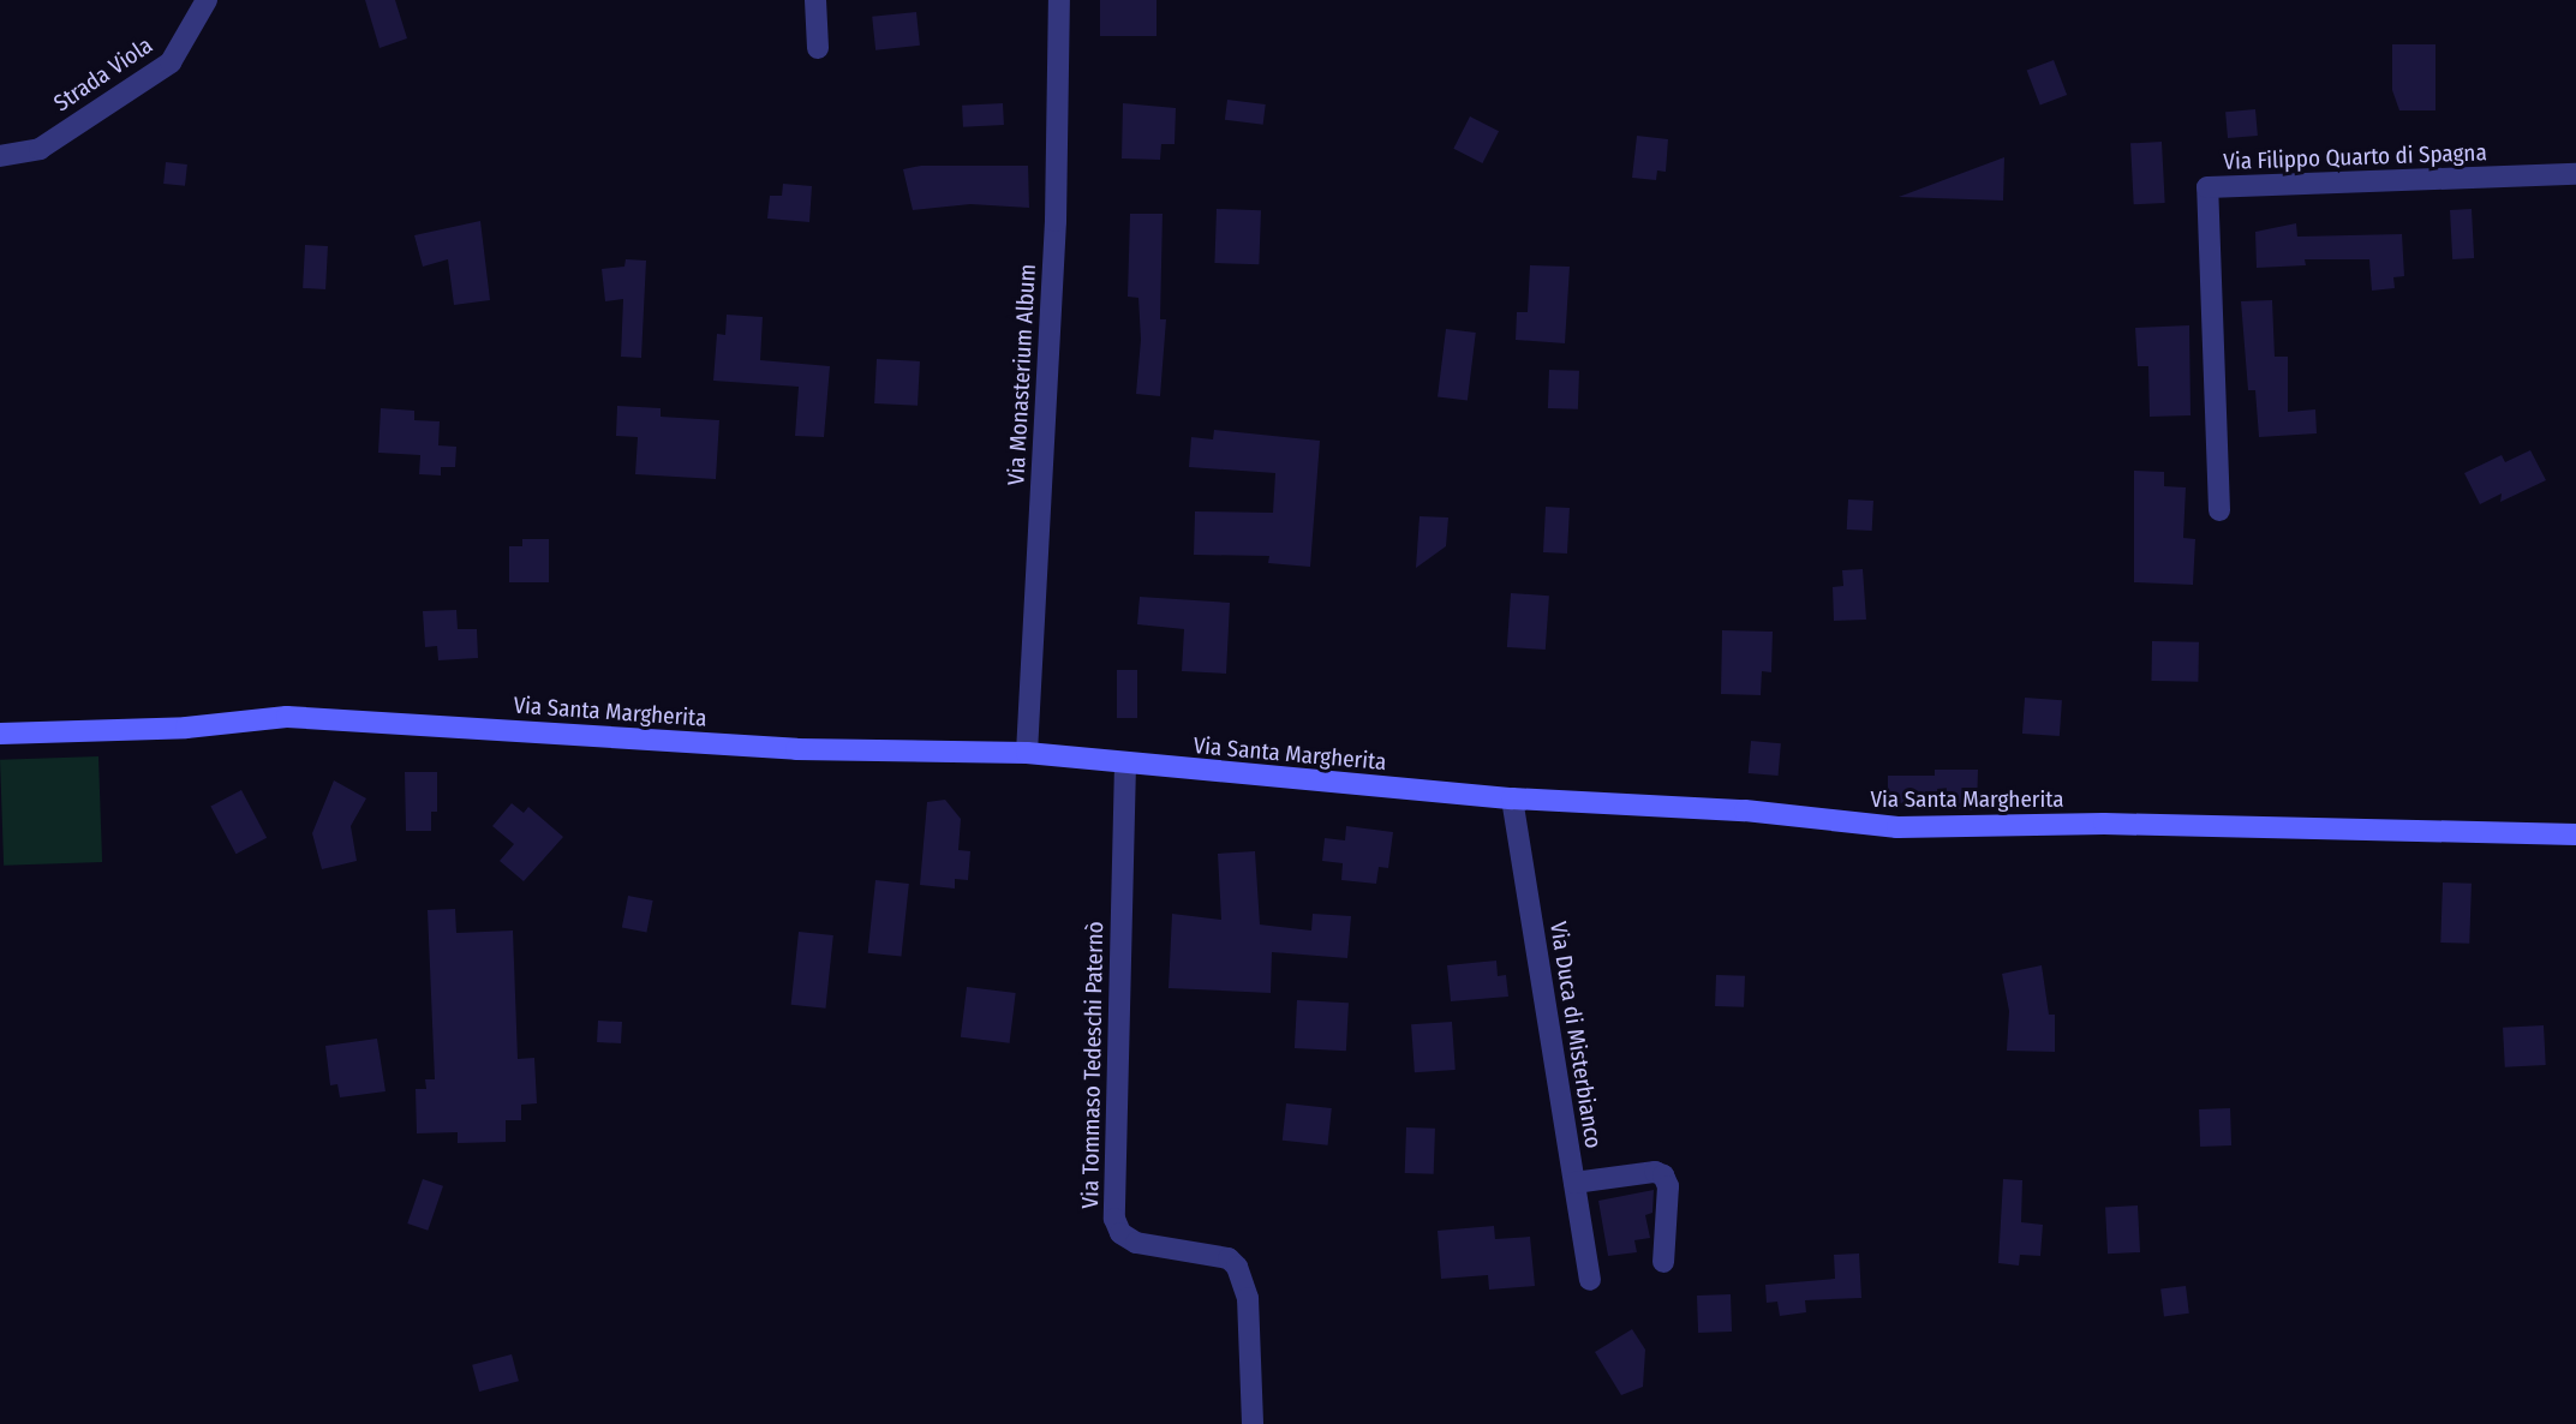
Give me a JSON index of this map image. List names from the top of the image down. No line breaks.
{"streets":{"street":["Strada Viola","Via Filippo Quarto di Spagna","Via Monasterium Album","Via Santa Margherita","Via Duca di Misterbianco","Via Tommaso Tedeschi Paternò"]},"crossings":[["Via Monasterium Album","Via Santa Margherita"],["Via Santa Margherita","Via Duca di Misterbianco"],["Via Santa Margherita","Via Tommaso Tedeschi Paternò"]]}
